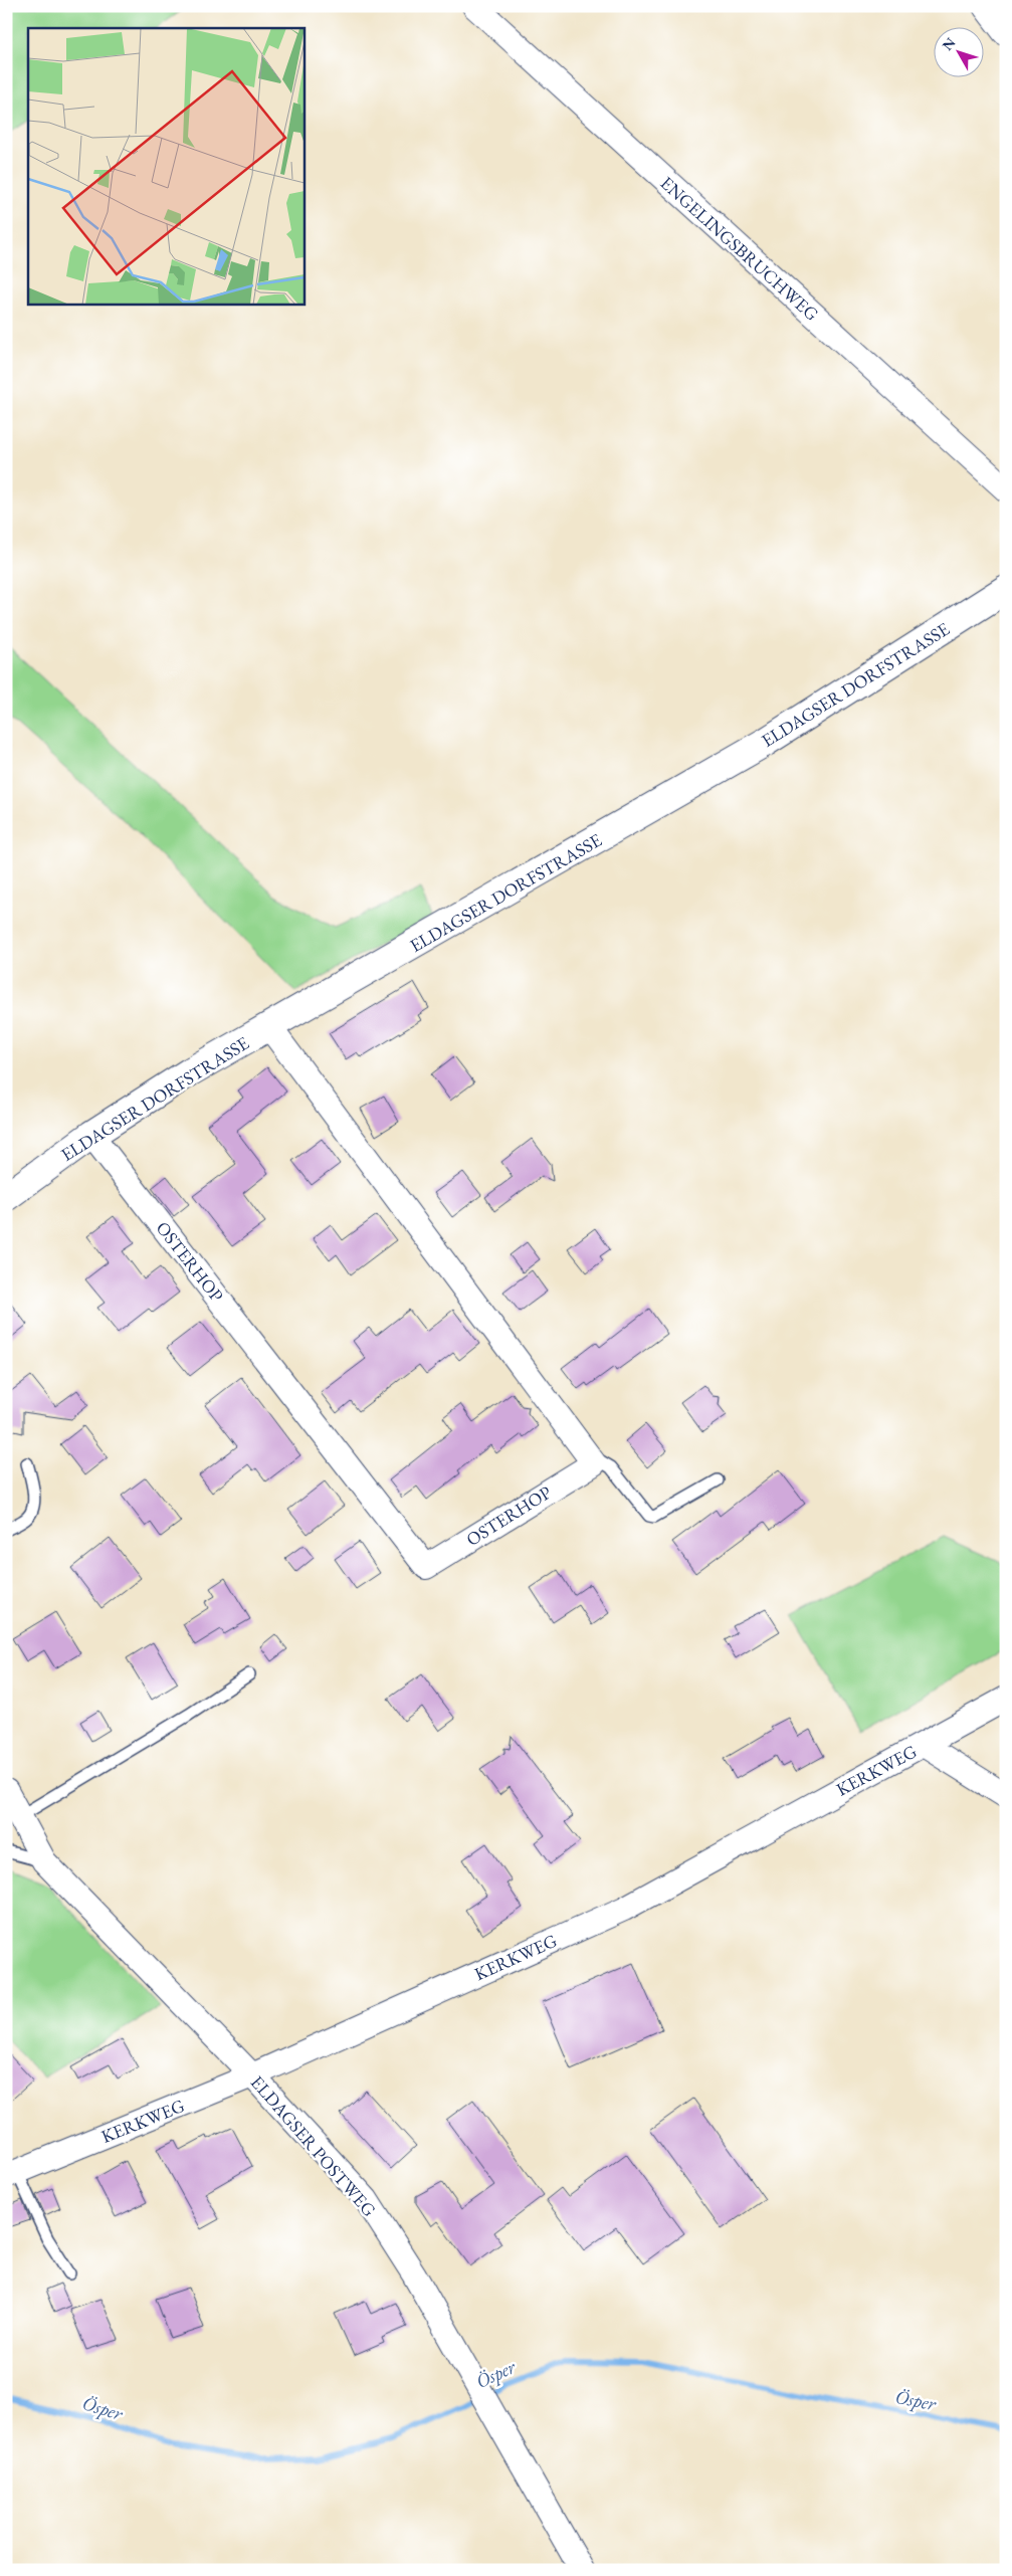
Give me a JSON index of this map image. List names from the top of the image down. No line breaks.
{"streets":{"street":["ENGELINGSBRUCHWEG","ELDAGSER DORFSTRASSE","OSTERHOP","KERKWEG","ELDAGSER POSTWEG"]},"crossings":[["ELDAGSER DORFSTRASSE","OSTERHOP"],["KERKWEG","ELDAGSER POSTWEG"]],"water":["Ösper"],"north":"top left"}
